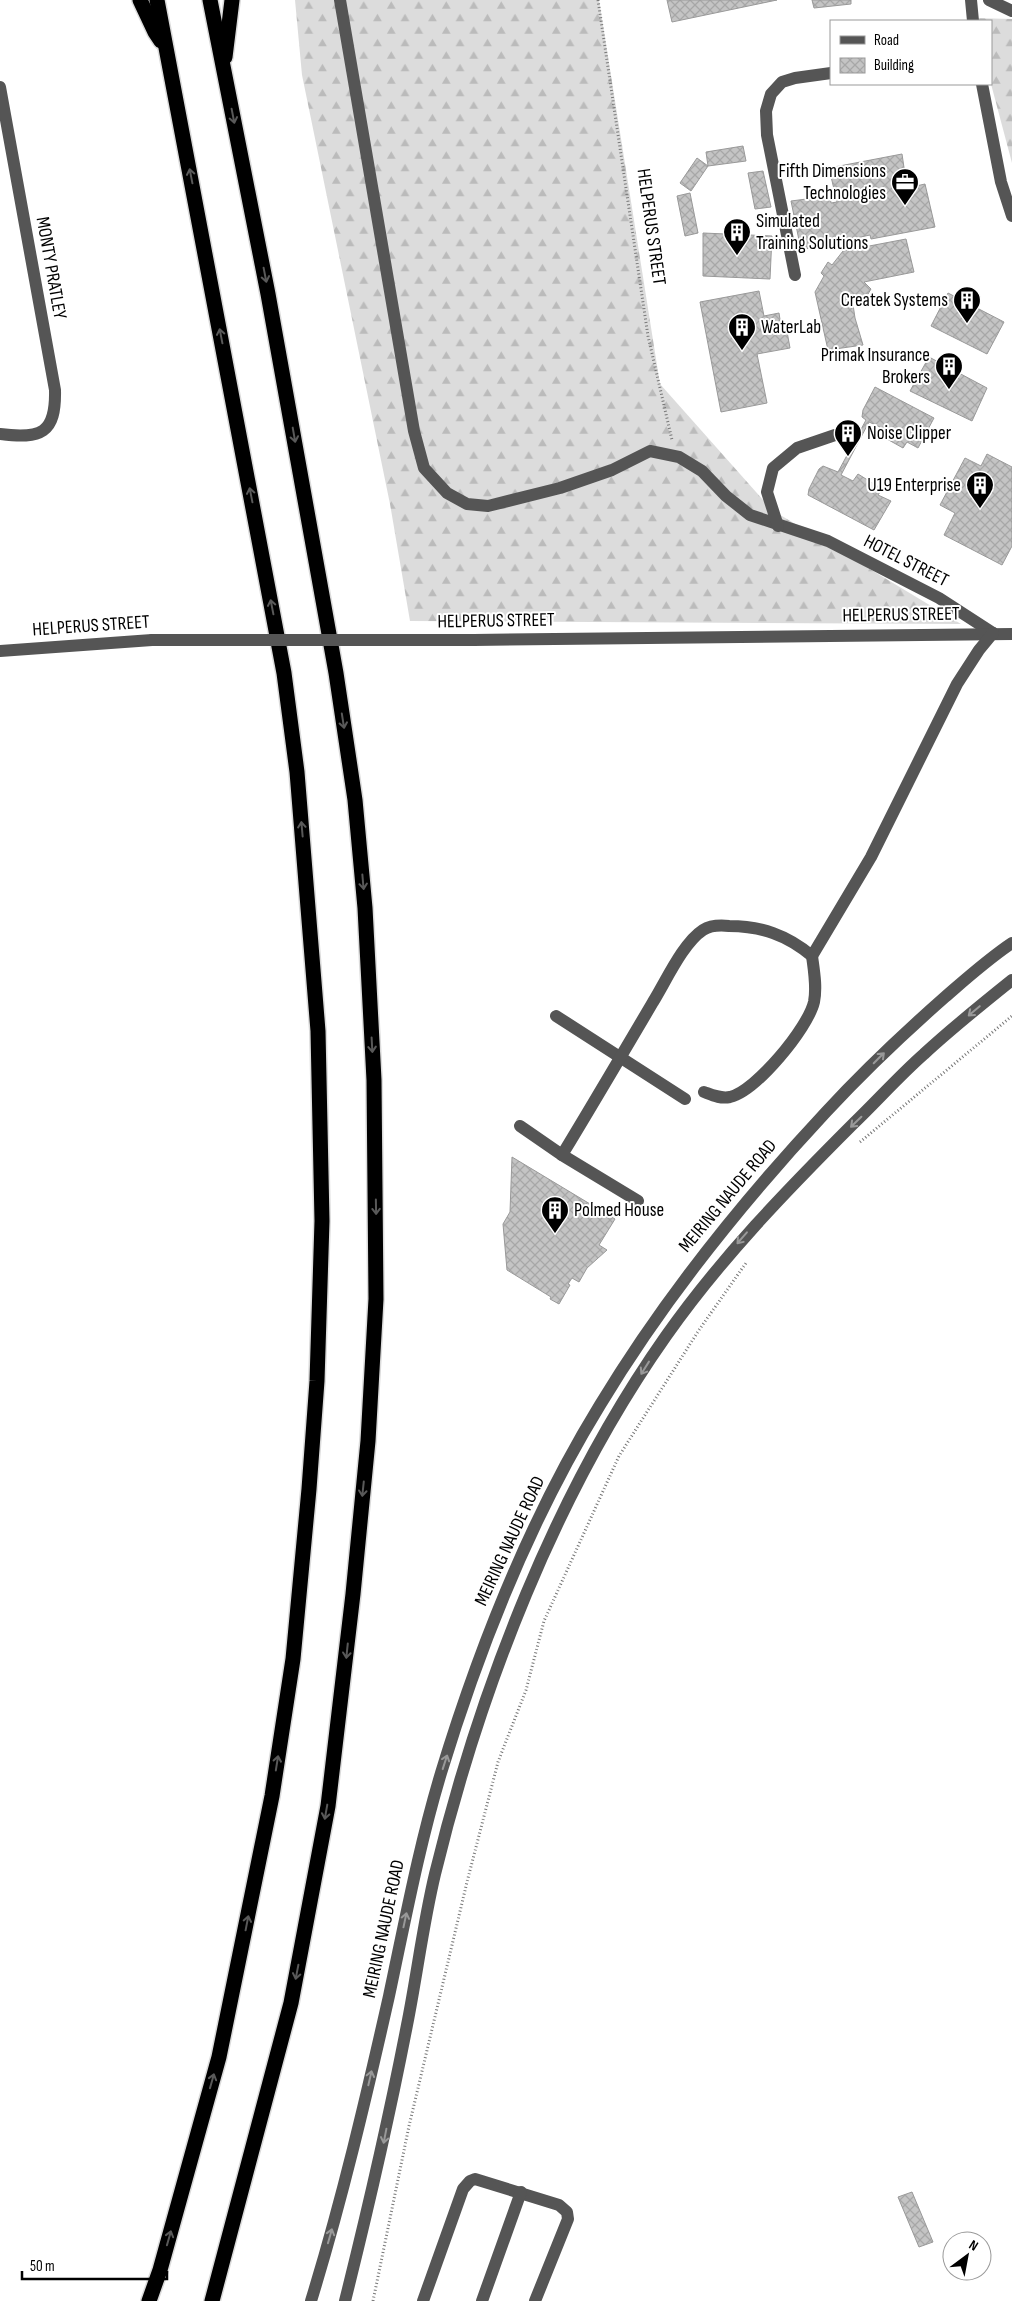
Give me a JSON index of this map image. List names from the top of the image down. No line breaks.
{"streets":{"street":["HELPERUS STREET","MONTY PRATLEY","HOTEL STREET","MEIRING NAUDE ROAD"]},"crossings":[["HELPERUS STREET","HOTEL STREET"]],"places":{"office":["Fifth Dimensions Technologies"],"building":["Simulated Training Solutions","Createk Systems","WaterLab","Primak Insurance Brokers","Noise Clipper","U19 Enterprise","Polmed House"]},"legend":["Road","Building"],"scale_bar":"50 m","north":"top right"}
